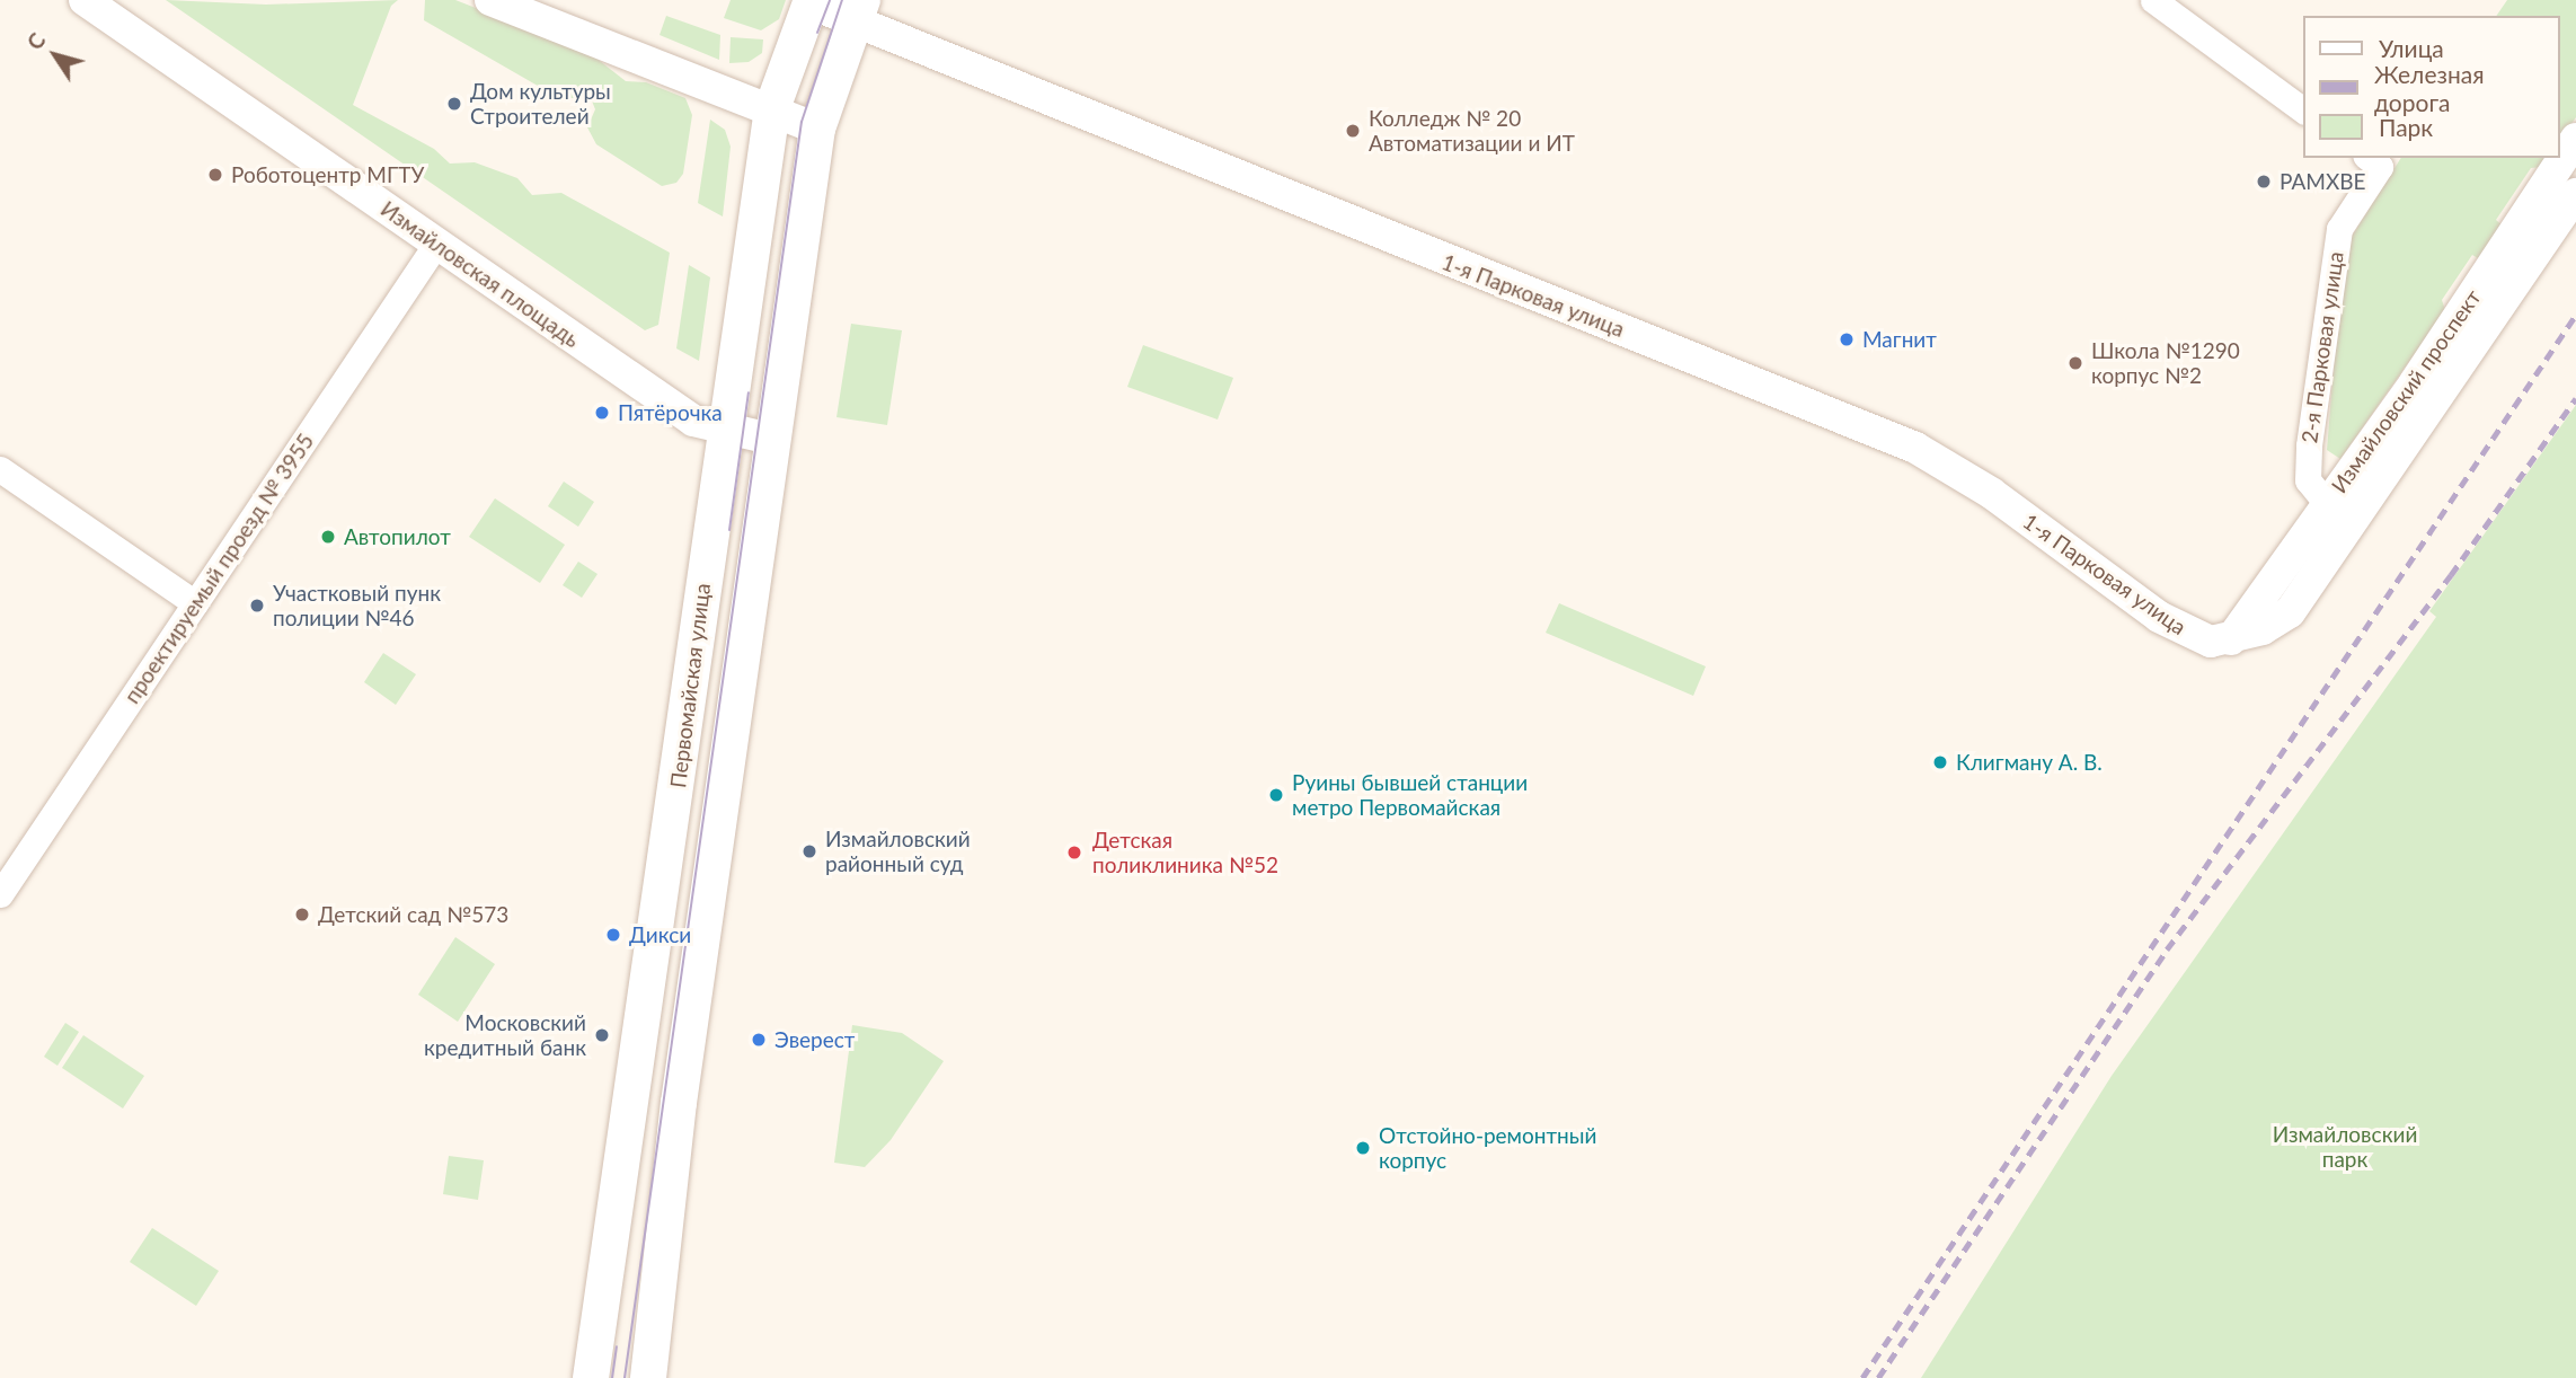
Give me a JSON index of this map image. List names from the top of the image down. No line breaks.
{"streets":{"main road":["Первомайская улица"],"street":["Измайловская площадь","1-я Парковая улица","2-я Парковая улица","Измайловский проспект","проектируемый проезд № 3955"]},"crossings":[["Измайловская площадь","проектируемый проезд № 3955"],["Измайловская площадь","Первомайская улица"],["1-я Парковая улица","Измайловский проспект"],["1-я Парковая улица","Первомайская улица"],["2-я Парковая улица","Измайловский проспект"]],"parks":["Измайловский парк"],"places":["Дом культуры Строителей","Колледж № 20 Автоматизации и ИТ","Роботоцентр МГТУ","РАМХВЕ","Магнит","Школа №1290 корпус №2","Пятёрочка","Автопилот","Участковый пунк полиции №46","Клигману А. В.","Руины бывшей станции метро Первомайская","Измайловский районный суд","Детская поликлиника №52","Детский сад №573","Дикси","Московский кредитный банк","Эверест","Отстойно-ремонтный корпус"],"legend":["Улица","Железная дорога","Парк"],"north":"top left"}
